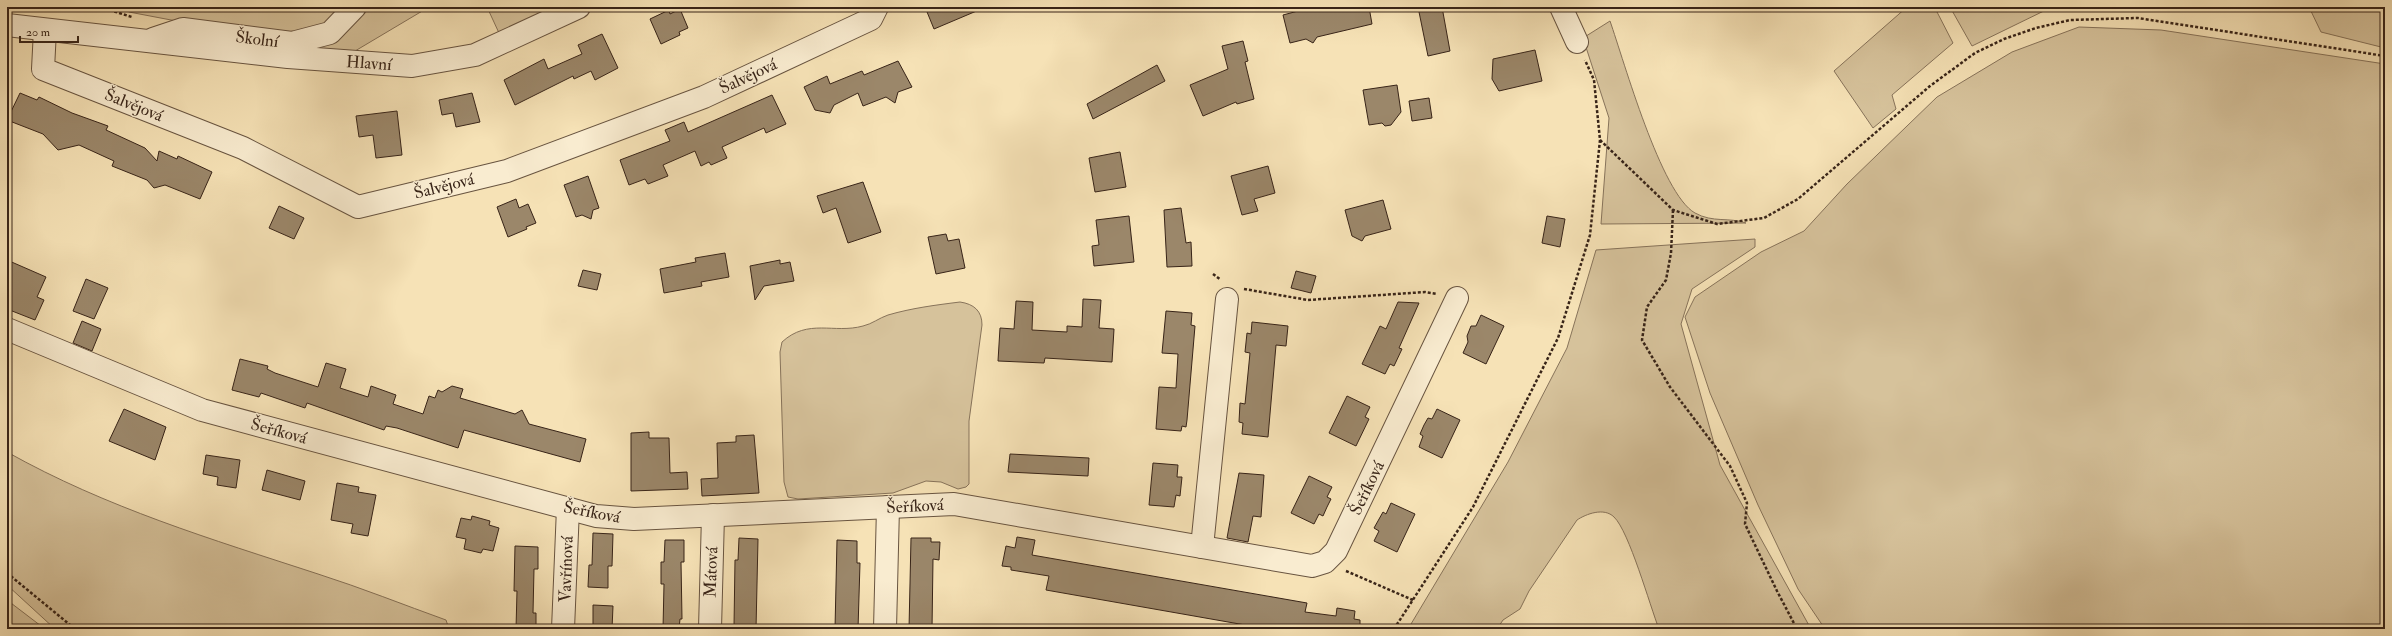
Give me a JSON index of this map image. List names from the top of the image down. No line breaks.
{"streets":{"street":["Školní","Hlavní","Šalvějová","Šeříková","Vavřínová","Mátová"]},"crossings":[["Školní","Hlavní"],["Hlavní","Šalvějová"],["Šeříková","Vavřínová"],["Šeříková","Mátová"]],"scale_bar":"20 m"}
